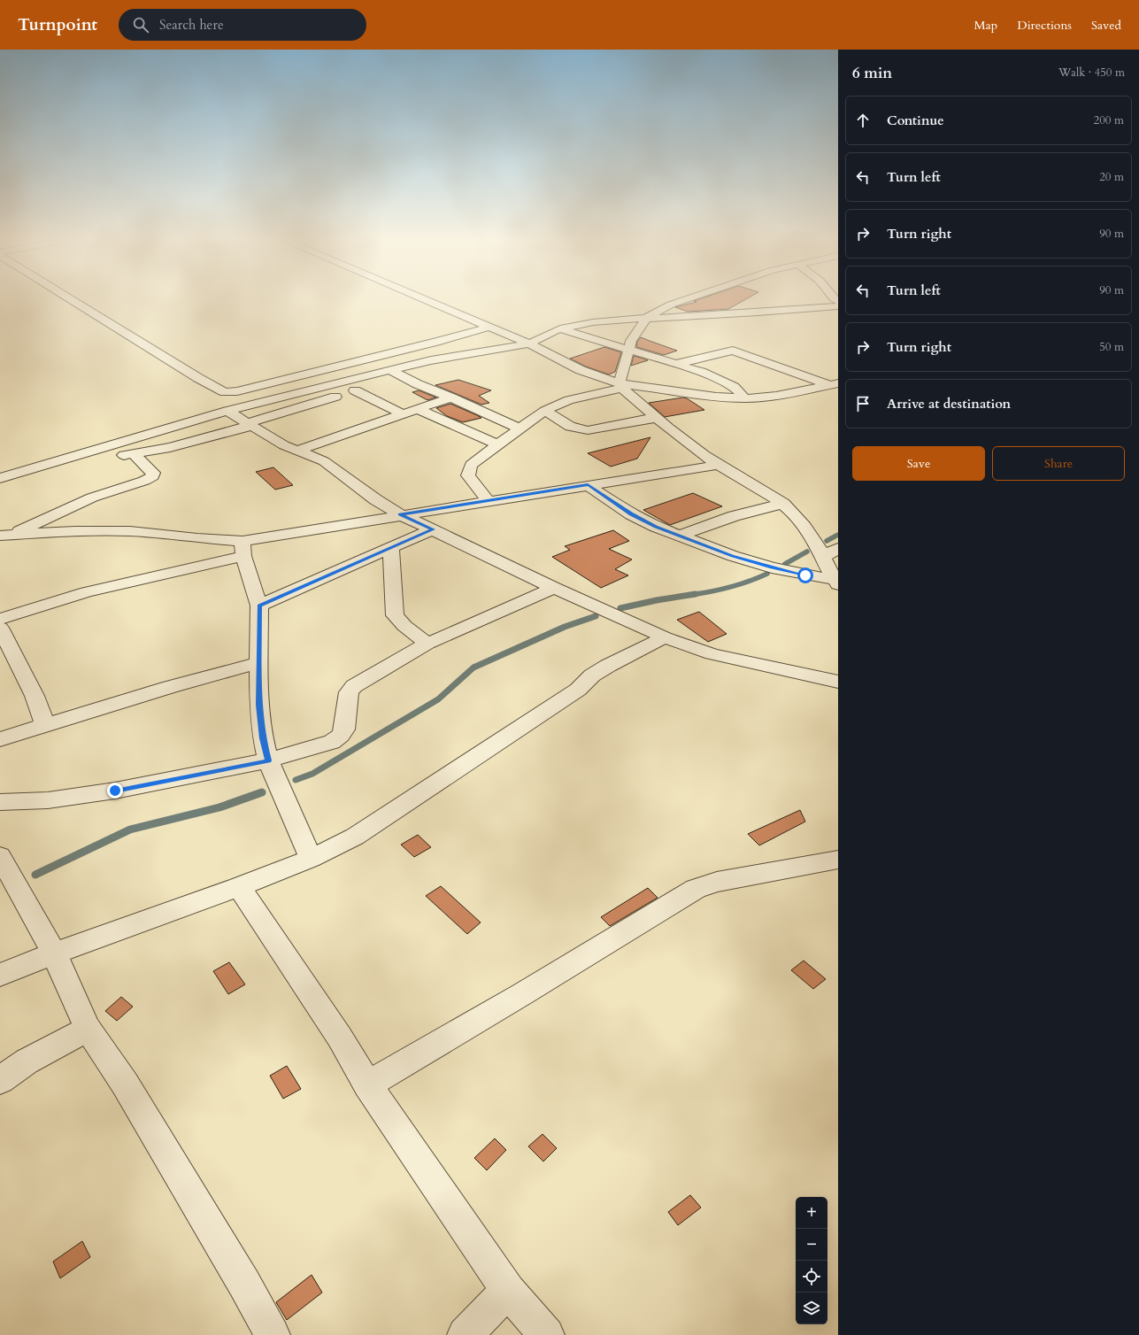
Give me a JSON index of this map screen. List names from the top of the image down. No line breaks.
{"page":{"header":"Turnpoint","search":"Search here","nav":["Map","Directions","Saved"],"heading":["6 min","Walk · 450 m"],"list":[["Continue","200 m"],["Turn left","20 m"],["Turn right","90 m"],["Turn left","90 m"],["Turn right","50 m"],"Arrive at destination"],"buttons":["Save","Share"],"map_buttons":["+","−"]}}
